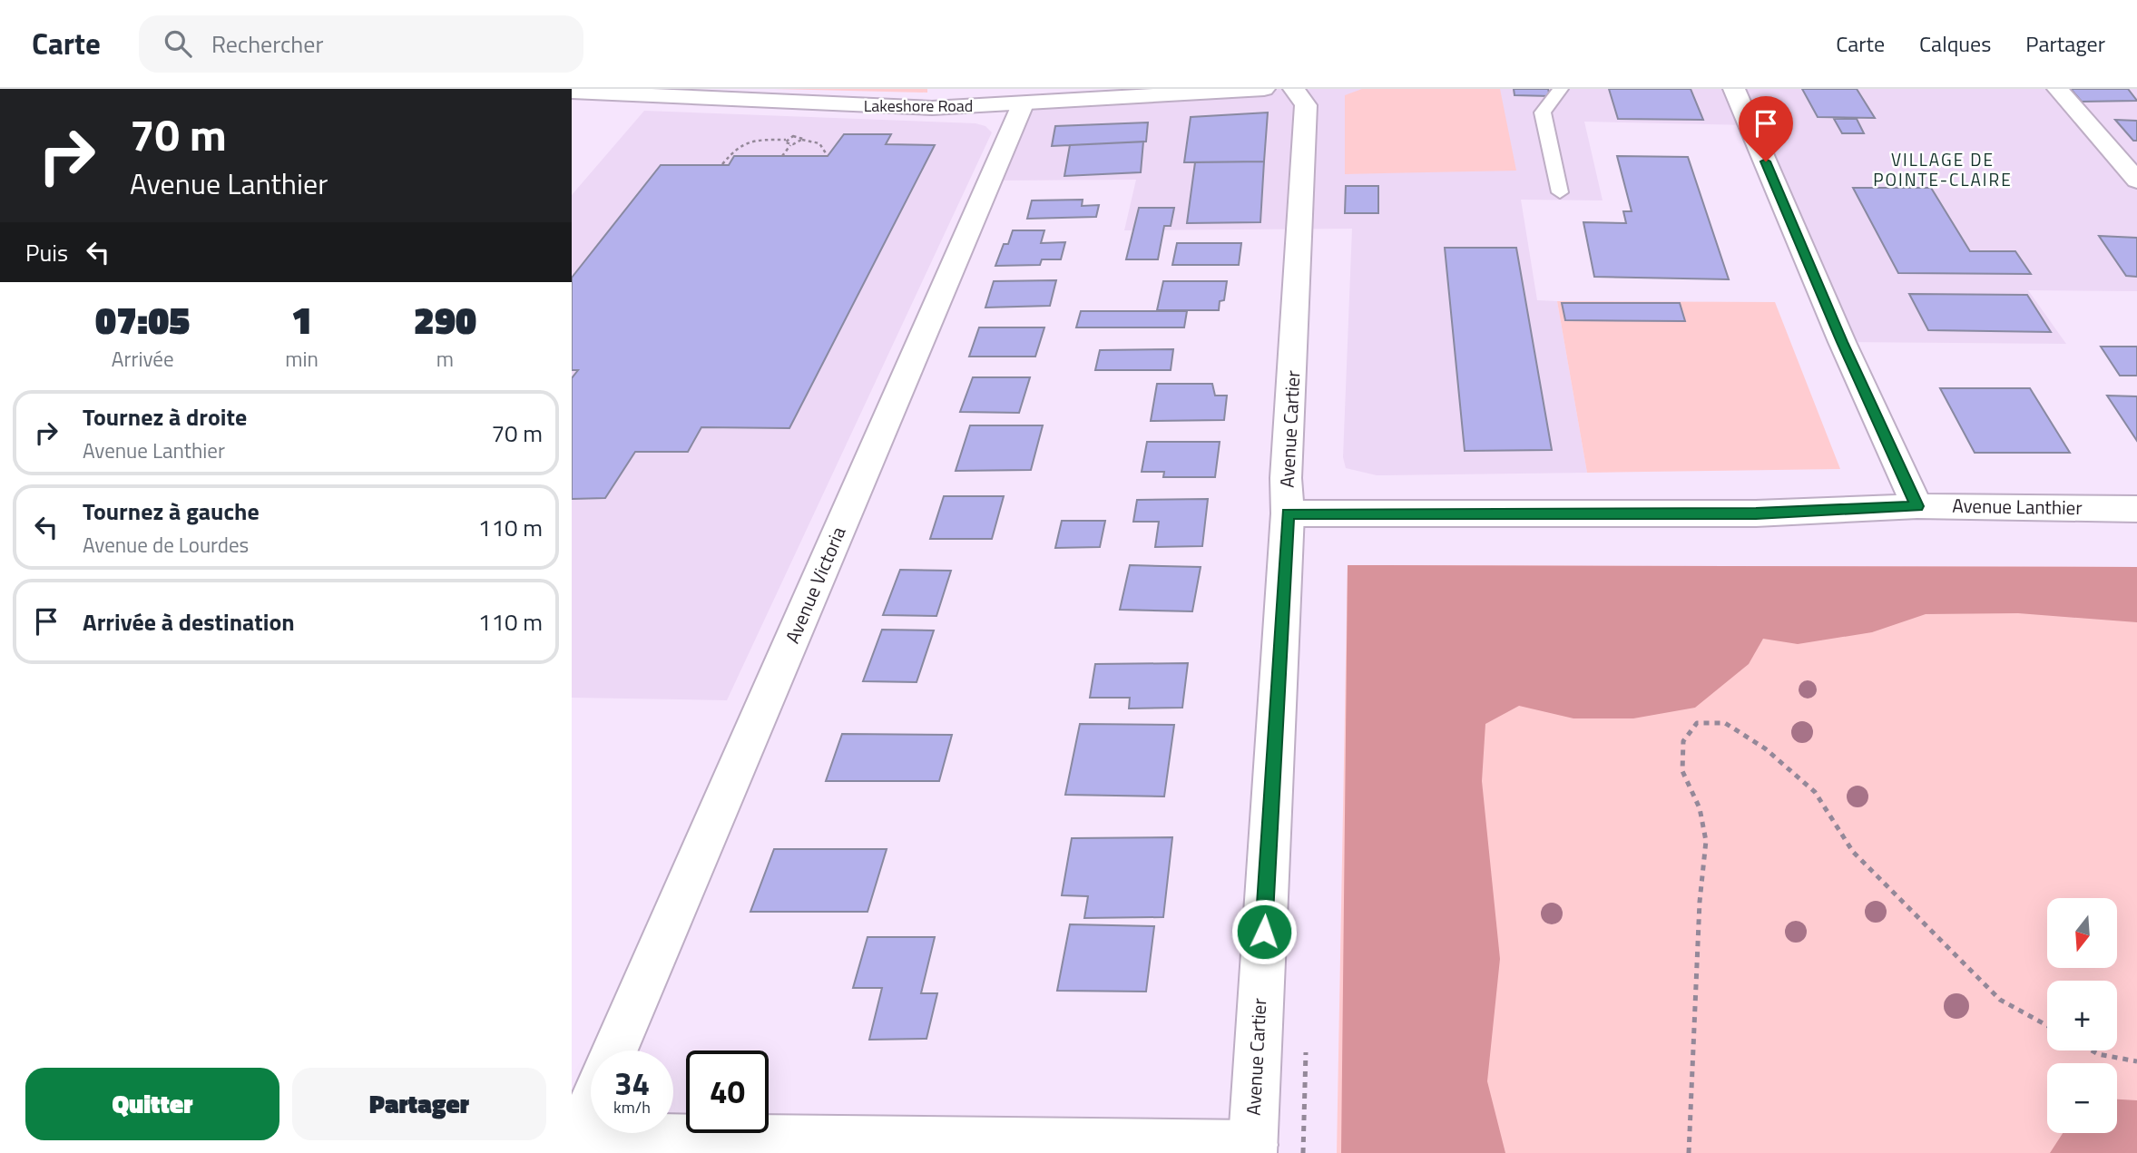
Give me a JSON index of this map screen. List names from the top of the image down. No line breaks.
{"streets":{"street":["Lakeshore Road","Avenue Cartier","Avenue Lanthier","Avenue Victoria"]},"crossings":[["Lakeshore Road","Avenue Victoria"],["Avenue Cartier","Avenue Lanthier"]],"districts":["VILLAGE DE POINTE-CLAIRE"],"north":"bottom","page":{"header":"Carte","search":"Rechercher","nav":["Carte","Calques","Partager"],"turn":["70 m","Avenue Lanthier"],"then":"Puis","eta":["07:05","Arrivée","1","min","290","m"],"list":[{"name":"Tournez à droite","note":"Avenue Lanthier","value":"70 m"},{"name":"Tournez à gauche","note":"Avenue de Lourdes","value":"110 m"},{"name":"Arrivée à destination","value":"110 m"}],"map_buttons":["+","−"],"speed":"34 km/h","limit":"40","buttons":["Quitter","Partager"]}}
